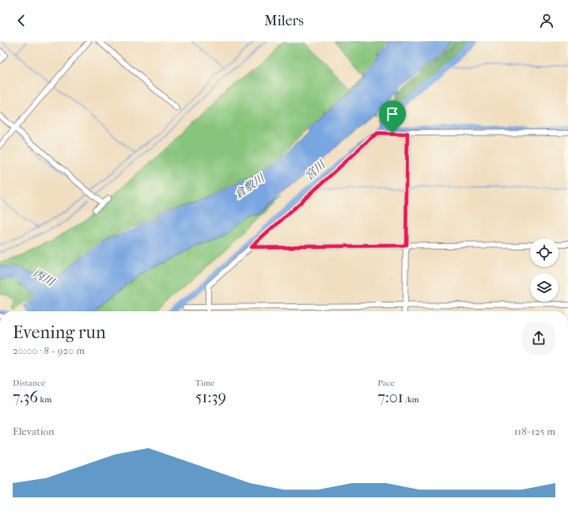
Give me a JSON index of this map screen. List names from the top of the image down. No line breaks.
{"water":["宮川","倉敷川","丙川"],"page":{"header":"Milers","heading":["Evening run","20:00 · 8 × 920 m"],"stats":[["Distance","7.36 km"],["Time","51:39"],["Pace","7:01 /km"]],"chart":["Elevation","118–125 m"]}}
